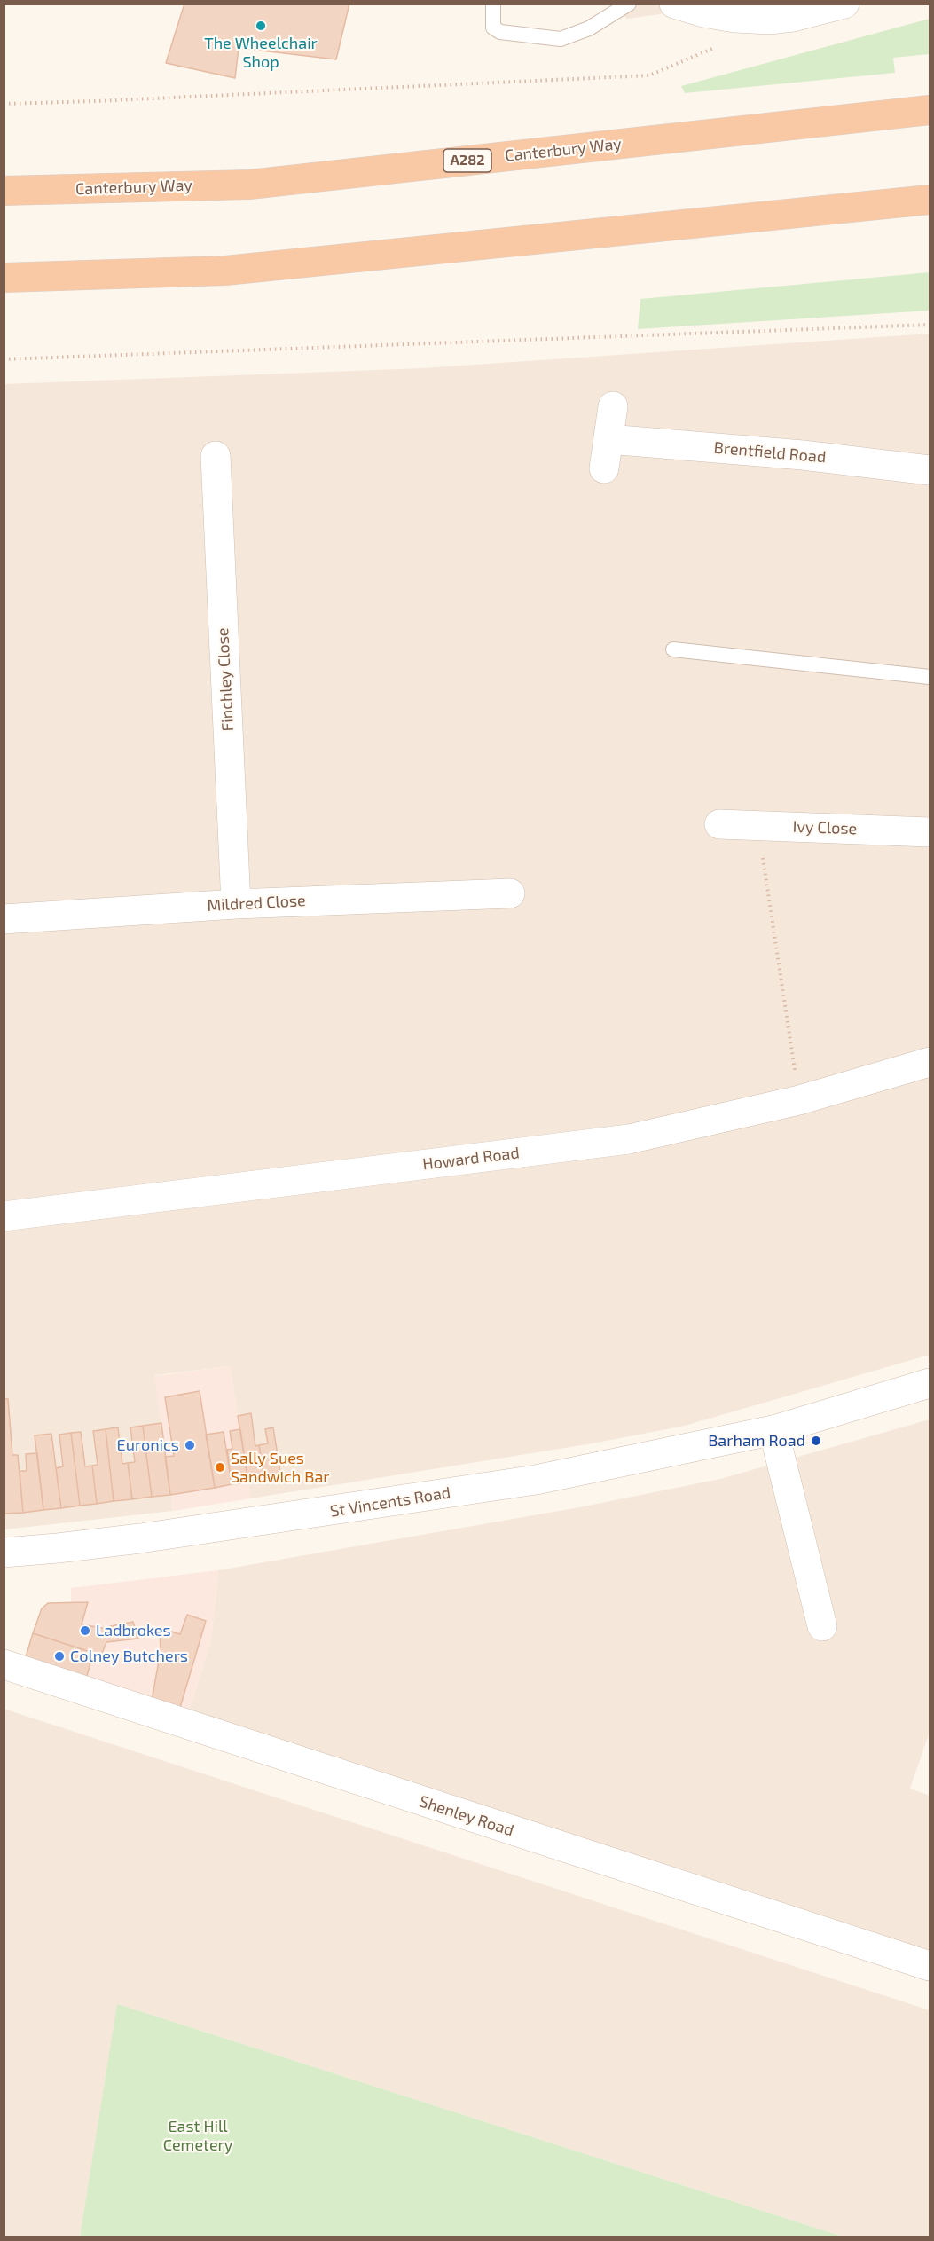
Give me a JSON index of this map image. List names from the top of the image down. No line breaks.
{"streets":{"highway":["Canterbury Way","A282"],"street":["Brentfield Road","Finchley Close","Ivy Close","Mildred Close","Howard Road","St Vincents Road","Shenley Road"]},"crossings":[["Finchley Close","Mildred Close"]],"parks":["East Hill Cemetery"],"places":["The Wheelchair Shop","Barham Road","Euronics","Sally Sues Sandwich Bar","Ladbrokes","Colney Butchers"]}
